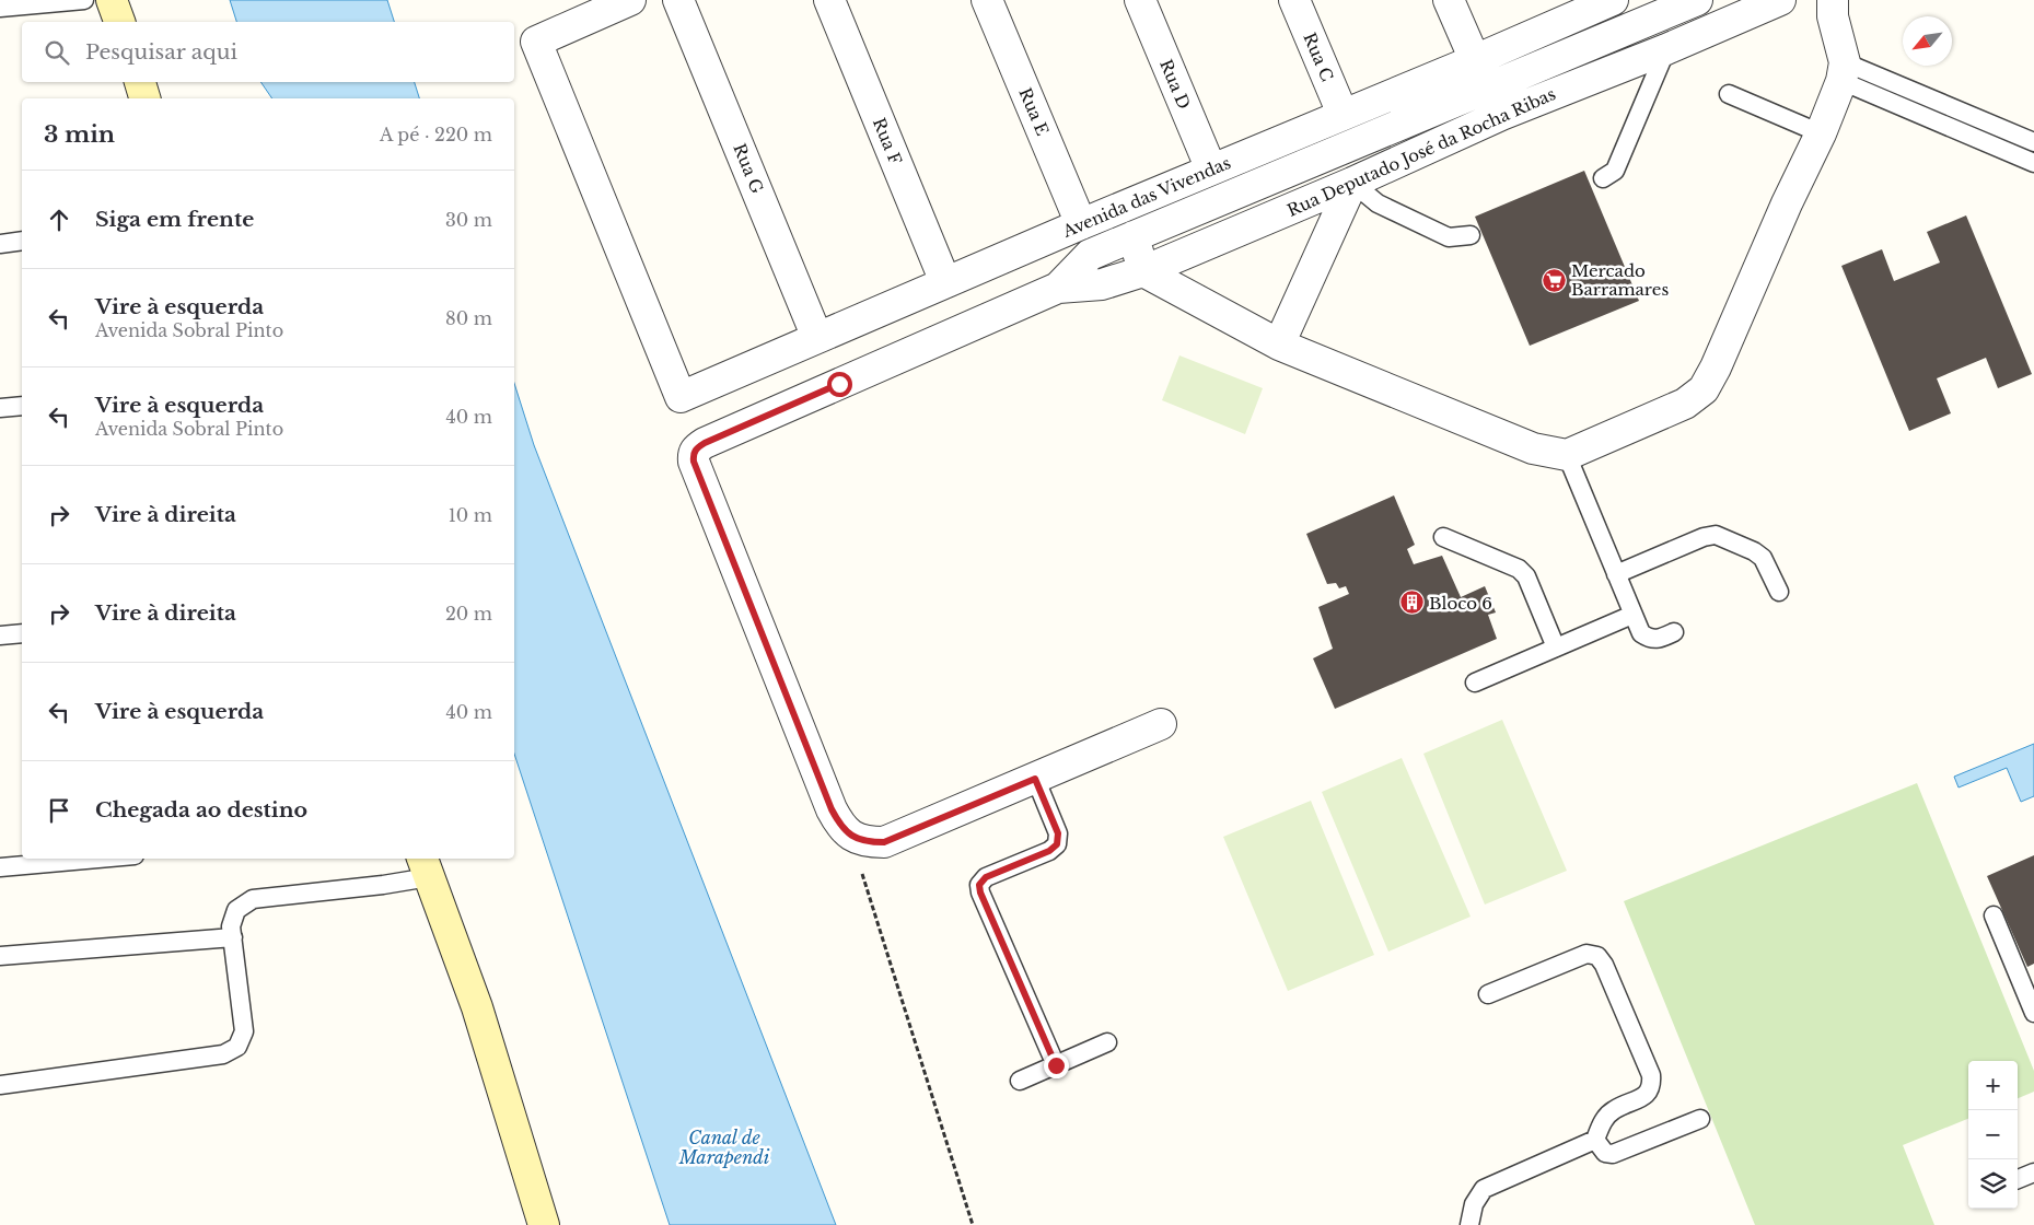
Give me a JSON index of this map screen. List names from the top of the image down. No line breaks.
{"streets":{"street":["Rua C","Rua D","Rua E","Rua F","Rua Deputado José da Rocha Ribas","Rua G","Avenida das Vivendas"]},"crossings":[["Rua C","Avenida das Vivendas"],["Rua D","Avenida das Vivendas"],["Rua E","Avenida das Vivendas"],["Rua F","Avenida das Vivendas"],["Rua G","Avenida das Vivendas"]],"water":["Canal de Marapendi"],"places":{"supermarket":["Mercado Barramares"],"building":["Bloco 6"]},"north":"bottom left","page":{"search":"Pesquisar aqui","heading":["3 min","A pé · 220 m"],"list":[["Siga em frente","30 m"],["Vire à esquerda","Avenida Sobral Pinto","80 m"],["Vire à esquerda","Avenida Sobral Pinto","40 m"],["Vire à direita","10 m"],["Vire à direita","20 m"],["Vire à esquerda","40 m"],"Chegada ao destino"],"map_buttons":["+","−"]}}
